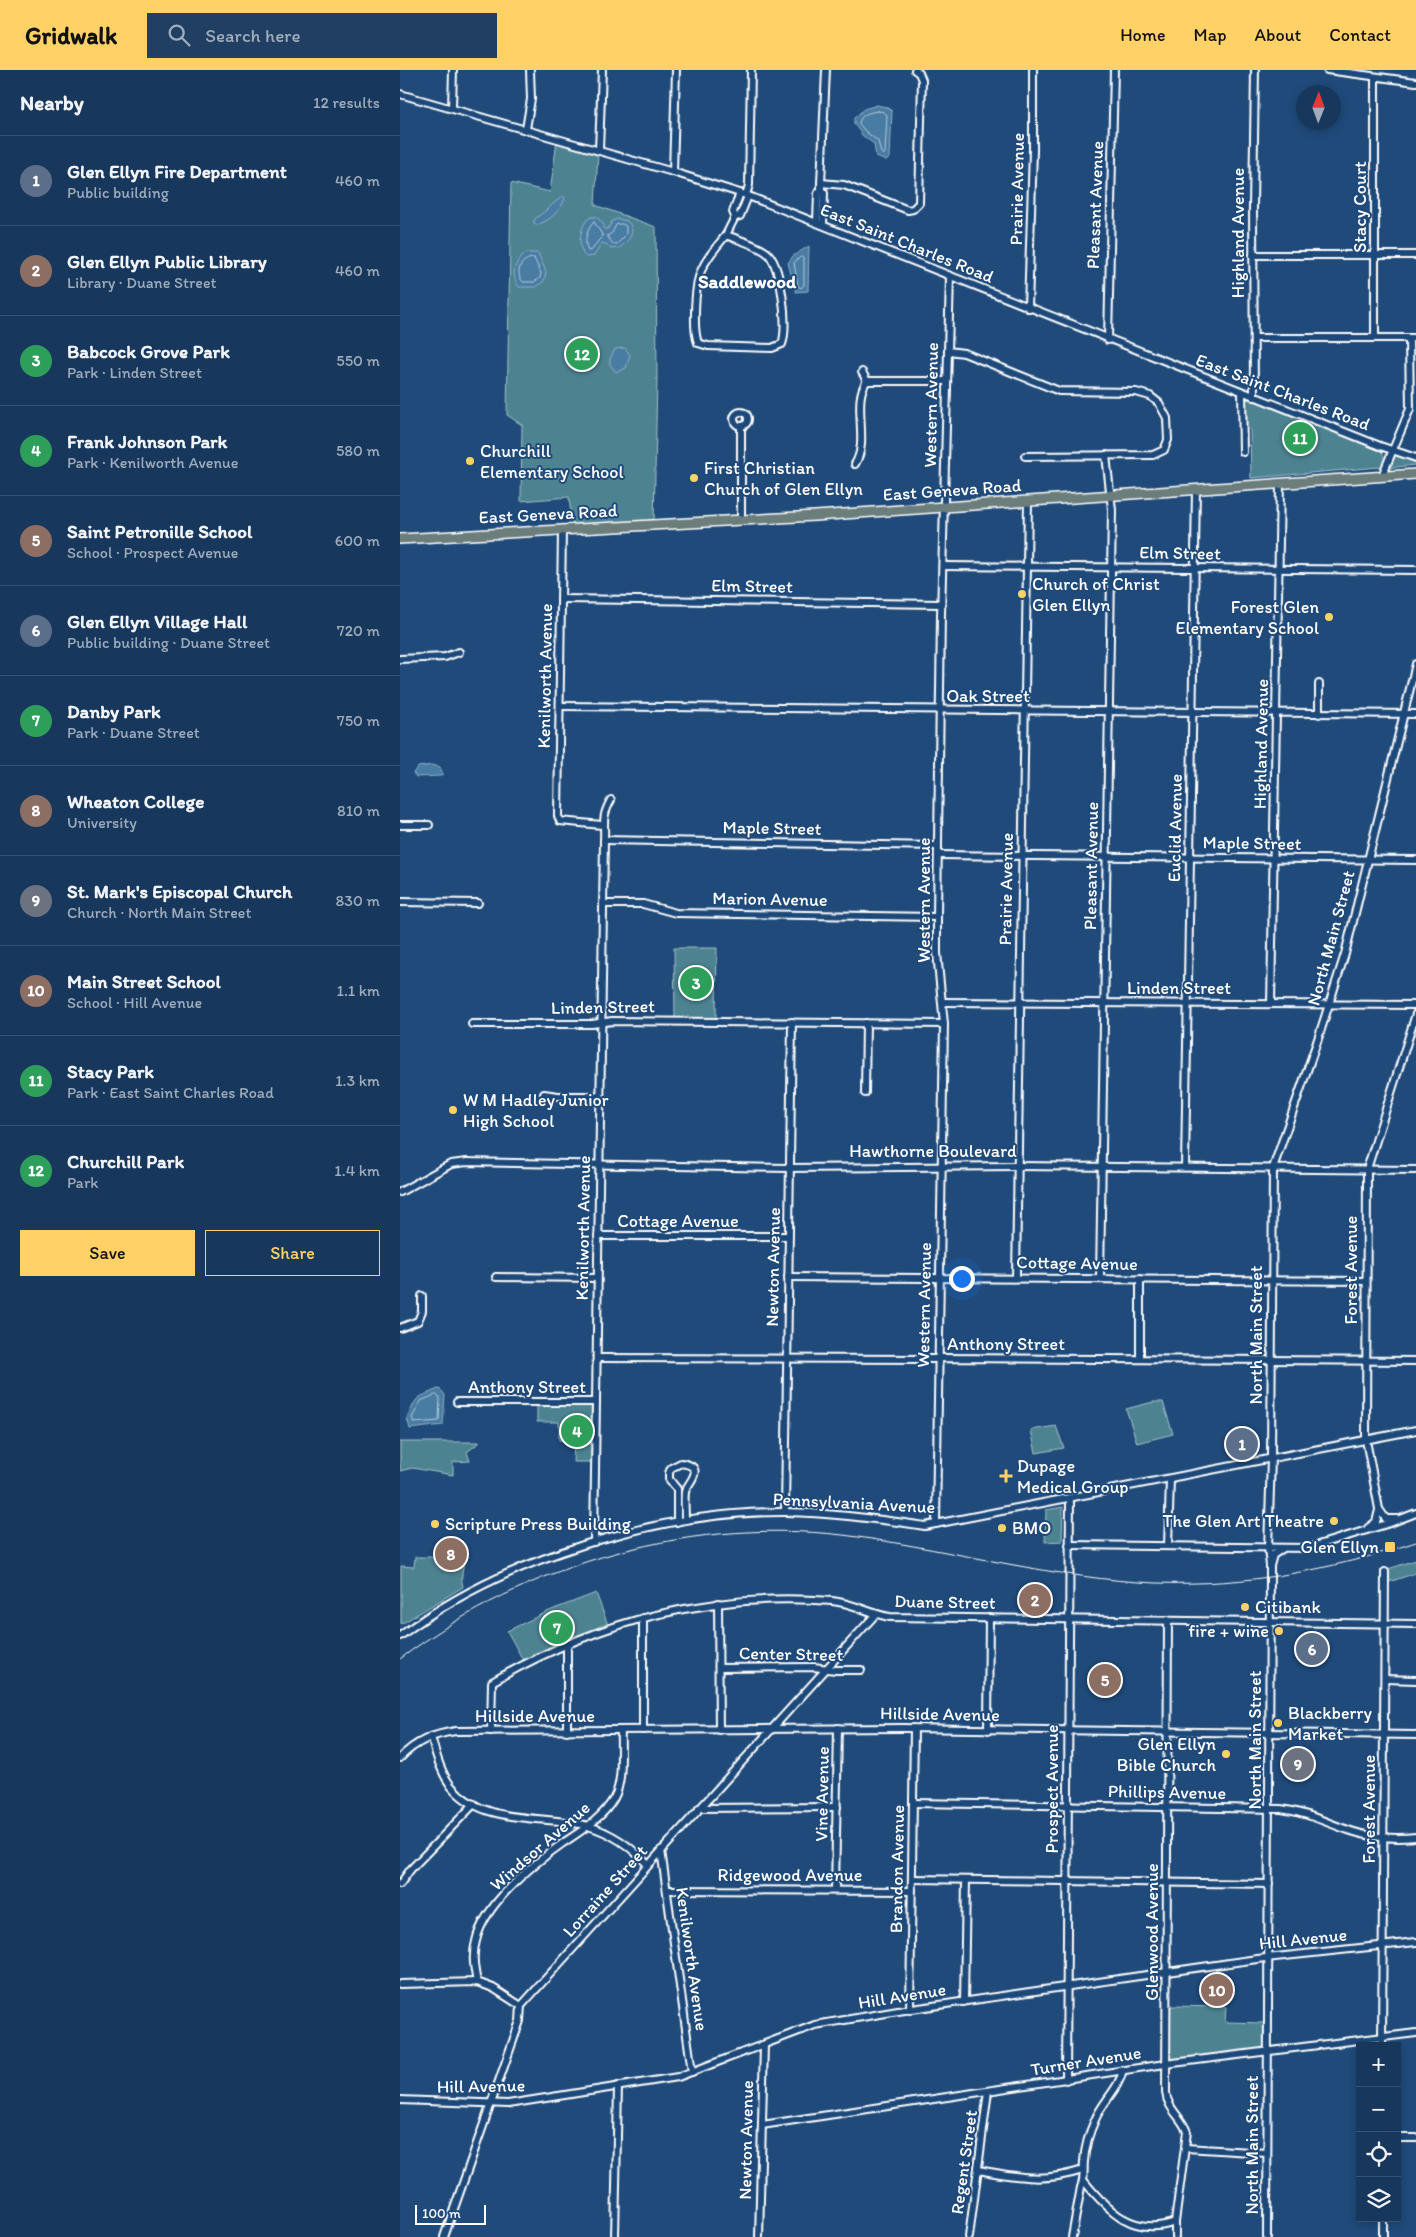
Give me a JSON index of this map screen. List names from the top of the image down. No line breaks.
{"streets":{"main road":["East Geneva Road"],"street":["Prairie Avenue","Pleasant Avenue","Stacy Court","Highland Avenue","East Saint Charles Road","Western Avenue","Elm Street","Kenilworth Avenue","Oak Street","Maple Street","Euclid Avenue","Marion Avenue","North Main Street","Linden Street","Hawthorne Boulevard","Cottage Avenue","Newton Avenue","Forest Avenue","Anthony Street","Pennsylvania Avenue","Duane Street","Center Street","Hillside Avenue","Prospect Avenue","Phillips Avenue","Vine Avenue","Windsor Avenue","Brandon Avenue","Ridgewood Avenue","Lorraine Street","Glenwood Avenue","Hill Avenue","Turner Avenue","Regent Street"]},"crossings":[["Prairie Avenue","East Saint Charles Road"],["Prairie Avenue","East Geneva Road"],["Prairie Avenue","Elm Street"],["Prairie Avenue","Oak Street"],["Prairie Avenue","Maple Street"],["Prairie Avenue","Linden Street"],["Prairie Avenue","Hawthorne Boulevard"],["Prairie Avenue","Cottage Avenue"],["Pleasant Avenue","East Saint Charles Road"],["Pleasant Avenue","East Geneva Road"],["Pleasant Avenue","Elm Street"],["Pleasant Avenue","Oak Street"],["Pleasant Avenue","Maple Street"],["Pleasant Avenue","Linden Street"],["Pleasant Avenue","Hawthorne Boulevard"],["Pleasant Avenue","Cottage Avenue"],["Highland Avenue","East Saint Charles Road"],["Highland Avenue","East Geneva Road"],["Highland Avenue","Elm Street"],["Highland Avenue","Oak Street"],["Highland Avenue","Maple Street"],["Highland Avenue","Linden Street"],["East Saint Charles Road","Western Avenue"],["Western Avenue","East Geneva Road"],["Western Avenue","Elm Street"],["Western Avenue","Oak Street"],["Western Avenue","Maple Street"],["Western Avenue","Marion Avenue"],["Western Avenue","Linden Street"],["Western Avenue","Hawthorne Boulevard"],["Western Avenue","Cottage Avenue"],["Western Avenue","Anthony Street"],["Western Avenue","Pennsylvania Avenue"],["East Geneva Road","Kenilworth Avenue"],["East Geneva Road","Euclid Avenue"],["Elm Street","Kenilworth Avenue"],["Elm Street","Euclid Avenue"],["Kenilworth Avenue","Oak Street"],["Kenilworth Avenue","Maple Street"],["Kenilworth Avenue","Marion Avenue"],["Kenilworth Avenue","Linden Street"],["Kenilworth Avenue","Hawthorne Boulevard"],["Kenilworth Avenue","Cottage Avenue"],["Kenilworth Avenue","Anthony Street"],["Kenilworth Avenue","Pennsylvania Avenue"],["Kenilworth Avenue","Ridgewood Avenue"],["Kenilworth Avenue","Lorraine Street"],["Kenilworth Avenue","Hill Avenue"],["Oak Street","Euclid Avenue"],["Oak Street","North Main Street"],["Maple Street","Euclid Avenue"],["Maple Street","North Main Street"],["Euclid Avenue","Linden Street"],["Euclid Avenue","Hawthorne Boulevard"],["North Main Street","Linden Street"],["North Main Street","Hawthorne Boulevard"],["North Main Street","Cottage Avenue"],["North Main Street","Anthony Street"],["North Main Street","Pennsylvania Avenue"],["North Main Street","Duane Street"],["North Main Street","Hillside Avenue"],["North Main Street","Phillips Avenue"],["North Main Street","Hill Avenue"],["North Main Street","Turner Avenue"],["Linden Street","Newton Avenue"],["Hawthorne Boulevard","Newton Avenue"],["Hawthorne Boulevard","Forest Avenue"],["Cottage Avenue","Newton Avenue"],["Cottage Avenue","Forest Avenue"],["Newton Avenue","Anthony Street"],["Newton Avenue","Pennsylvania Avenue"],["Newton Avenue","Hill Avenue"],["Newton Avenue","Turner Avenue"],["Forest Avenue","Anthony Street"],["Forest Avenue","Pennsylvania Avenue"],["Forest Avenue","Duane Street"],["Forest Avenue","Hillside Avenue"],["Forest Avenue","Phillips Avenue"],["Forest Avenue","Hill Avenue"],["Forest Avenue","Turner Avenue"],["Pennsylvania Avenue","Prospect Avenue"],["Duane Street","Hillside Avenue"],["Duane Street","Prospect Avenue"],["Duane Street","Lorraine Street"],["Duane Street","Glenwood Avenue"],["Center Street","Lorraine Street"],["Hillside Avenue","Prospect Avenue"],["Hillside Avenue","Vine Avenue"],["Hillside Avenue","Windsor Avenue"],["Hillside Avenue","Brandon Avenue"],["Hillside Avenue","Lorraine Street"],["Hillside Avenue","Glenwood Avenue"],["Prospect Avenue","Phillips Avenue"],["Prospect Avenue","Hill Avenue"],["Prospect Avenue","Turner Avenue"],["Phillips Avenue","Brandon Avenue"],["Phillips Avenue","Glenwood Avenue"],["Vine Avenue","Ridgewood Avenue"],["Brandon Avenue","Ridgewood Avenue"],["Brandon Avenue","Hill Avenue"],["Glenwood Avenue","Hill Avenue"],["Glenwood Avenue","Turner Avenue"],["Turner Avenue","Regent Street"]],"districts":["Saddlewood"],"places":{"other":["Churchill Elementary School","First Christian Church of Glen Ellyn","Church of Christ Glen Ellyn","Forest Glen Elementary School","W M Hadley Junior High School","The Glen Art Theatre","Scripture Press Building","BMO","Citibank","fire + wine","Blackberry Market","Glen Ellyn Bible Church"],"health":["Dupage Medical Group"],"transit":["Glen Ellyn"]},"scale_bar":"100 m","north":"top","page":{"header":"Gridwalk","search":"Search here","nav":["Home","Map","About","Contact"],"heading":["Nearby","12 results"],"list":[{"mark":"1","name":"Glen Ellyn Fire Department","note":"Public building","value":"460 m"},{"mark":"2","name":"Glen Ellyn Public Library","note":"Library · Duane Street","value":"460 m"},{"mark":"3","name":"Babcock Grove Park","note":"Park · Linden Street","value":"550 m"},{"mark":"4","name":"Frank Johnson Park","note":"Park · Kenilworth Avenue","value":"580 m"},{"mark":"5","name":"Saint Petronille School","note":"School · Prospect Avenue","value":"600 m"},{"mark":"6","name":"Glen Ellyn Village Hall","note":"Public building · Duane Street","value":"720 m"},{"mark":"7","name":"Danby Park","note":"Park · Duane Street","value":"750 m"},{"mark":"8","name":"Wheaton College","note":"University","value":"810 m"},{"mark":"9","name":"St. Mark's Episcopal Church","note":"Church · North Main Street","value":"830 m"},{"mark":"10","name":"Main Street School","note":"School · Hill Avenue","value":"1.1 km"},{"mark":"11","name":"Stacy Park","note":"Park · East Saint Charles Road","value":"1.3 km"},{"mark":"12","name":"Churchill Park","note":"Park","value":"1.4 km"}],"pins":["12","11","3","4","1","8","2","7","6","5","9","10"],"buttons":["Save","Share"],"map_buttons":["+","−"],"scale":"100 m"}}
